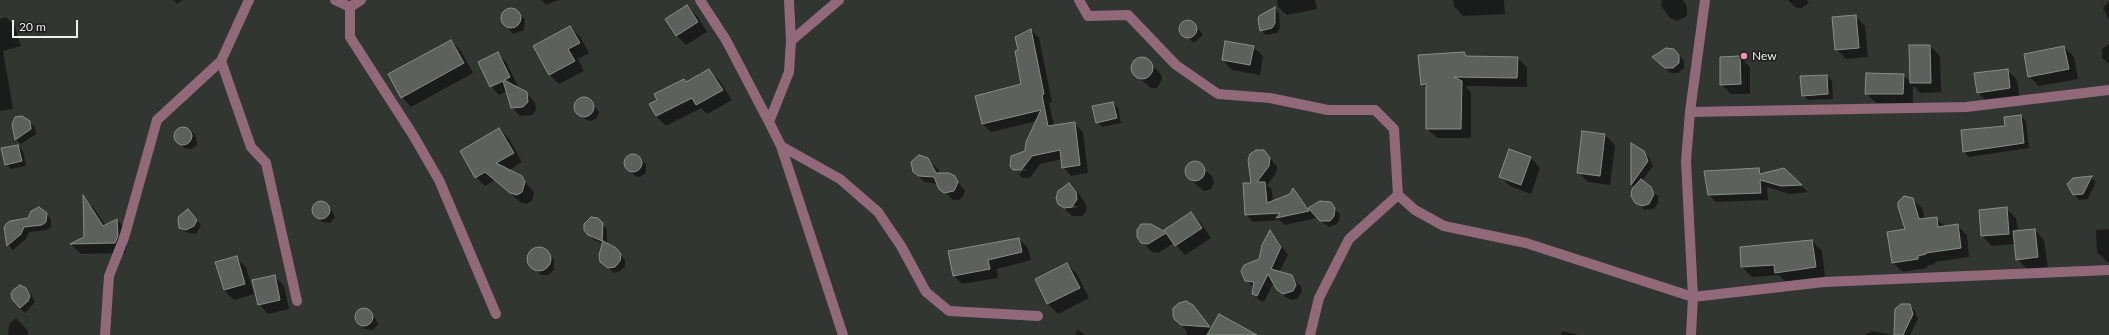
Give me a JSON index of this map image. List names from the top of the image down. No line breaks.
{"places":["New"],"scale_bar":"20 m"}
